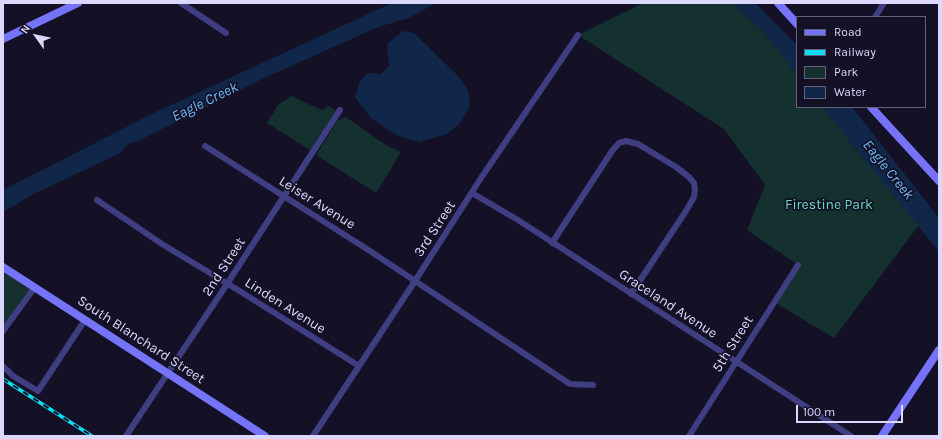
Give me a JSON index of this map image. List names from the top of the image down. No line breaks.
{"streets":{"street":["Leiser Avenue","3rd Street","2nd Street","Graceland Avenue","Linden Avenue","South Blanchard Street","5th Street"]},"crossings":[["Leiser Avenue","3rd Street"],["Leiser Avenue","2nd Street"],["3rd Street","Graceland Avenue"],["3rd Street","Linden Avenue"],["2nd Street","Linden Avenue"],["2nd Street","South Blanchard Street"],["Graceland Avenue","5th Street"]],"water":["Eagle Creek"],"parks":["Firestine Park"],"legend":["Road","Railway","Park","Water"],"scale_bar":"100 m","north":"top left"}
